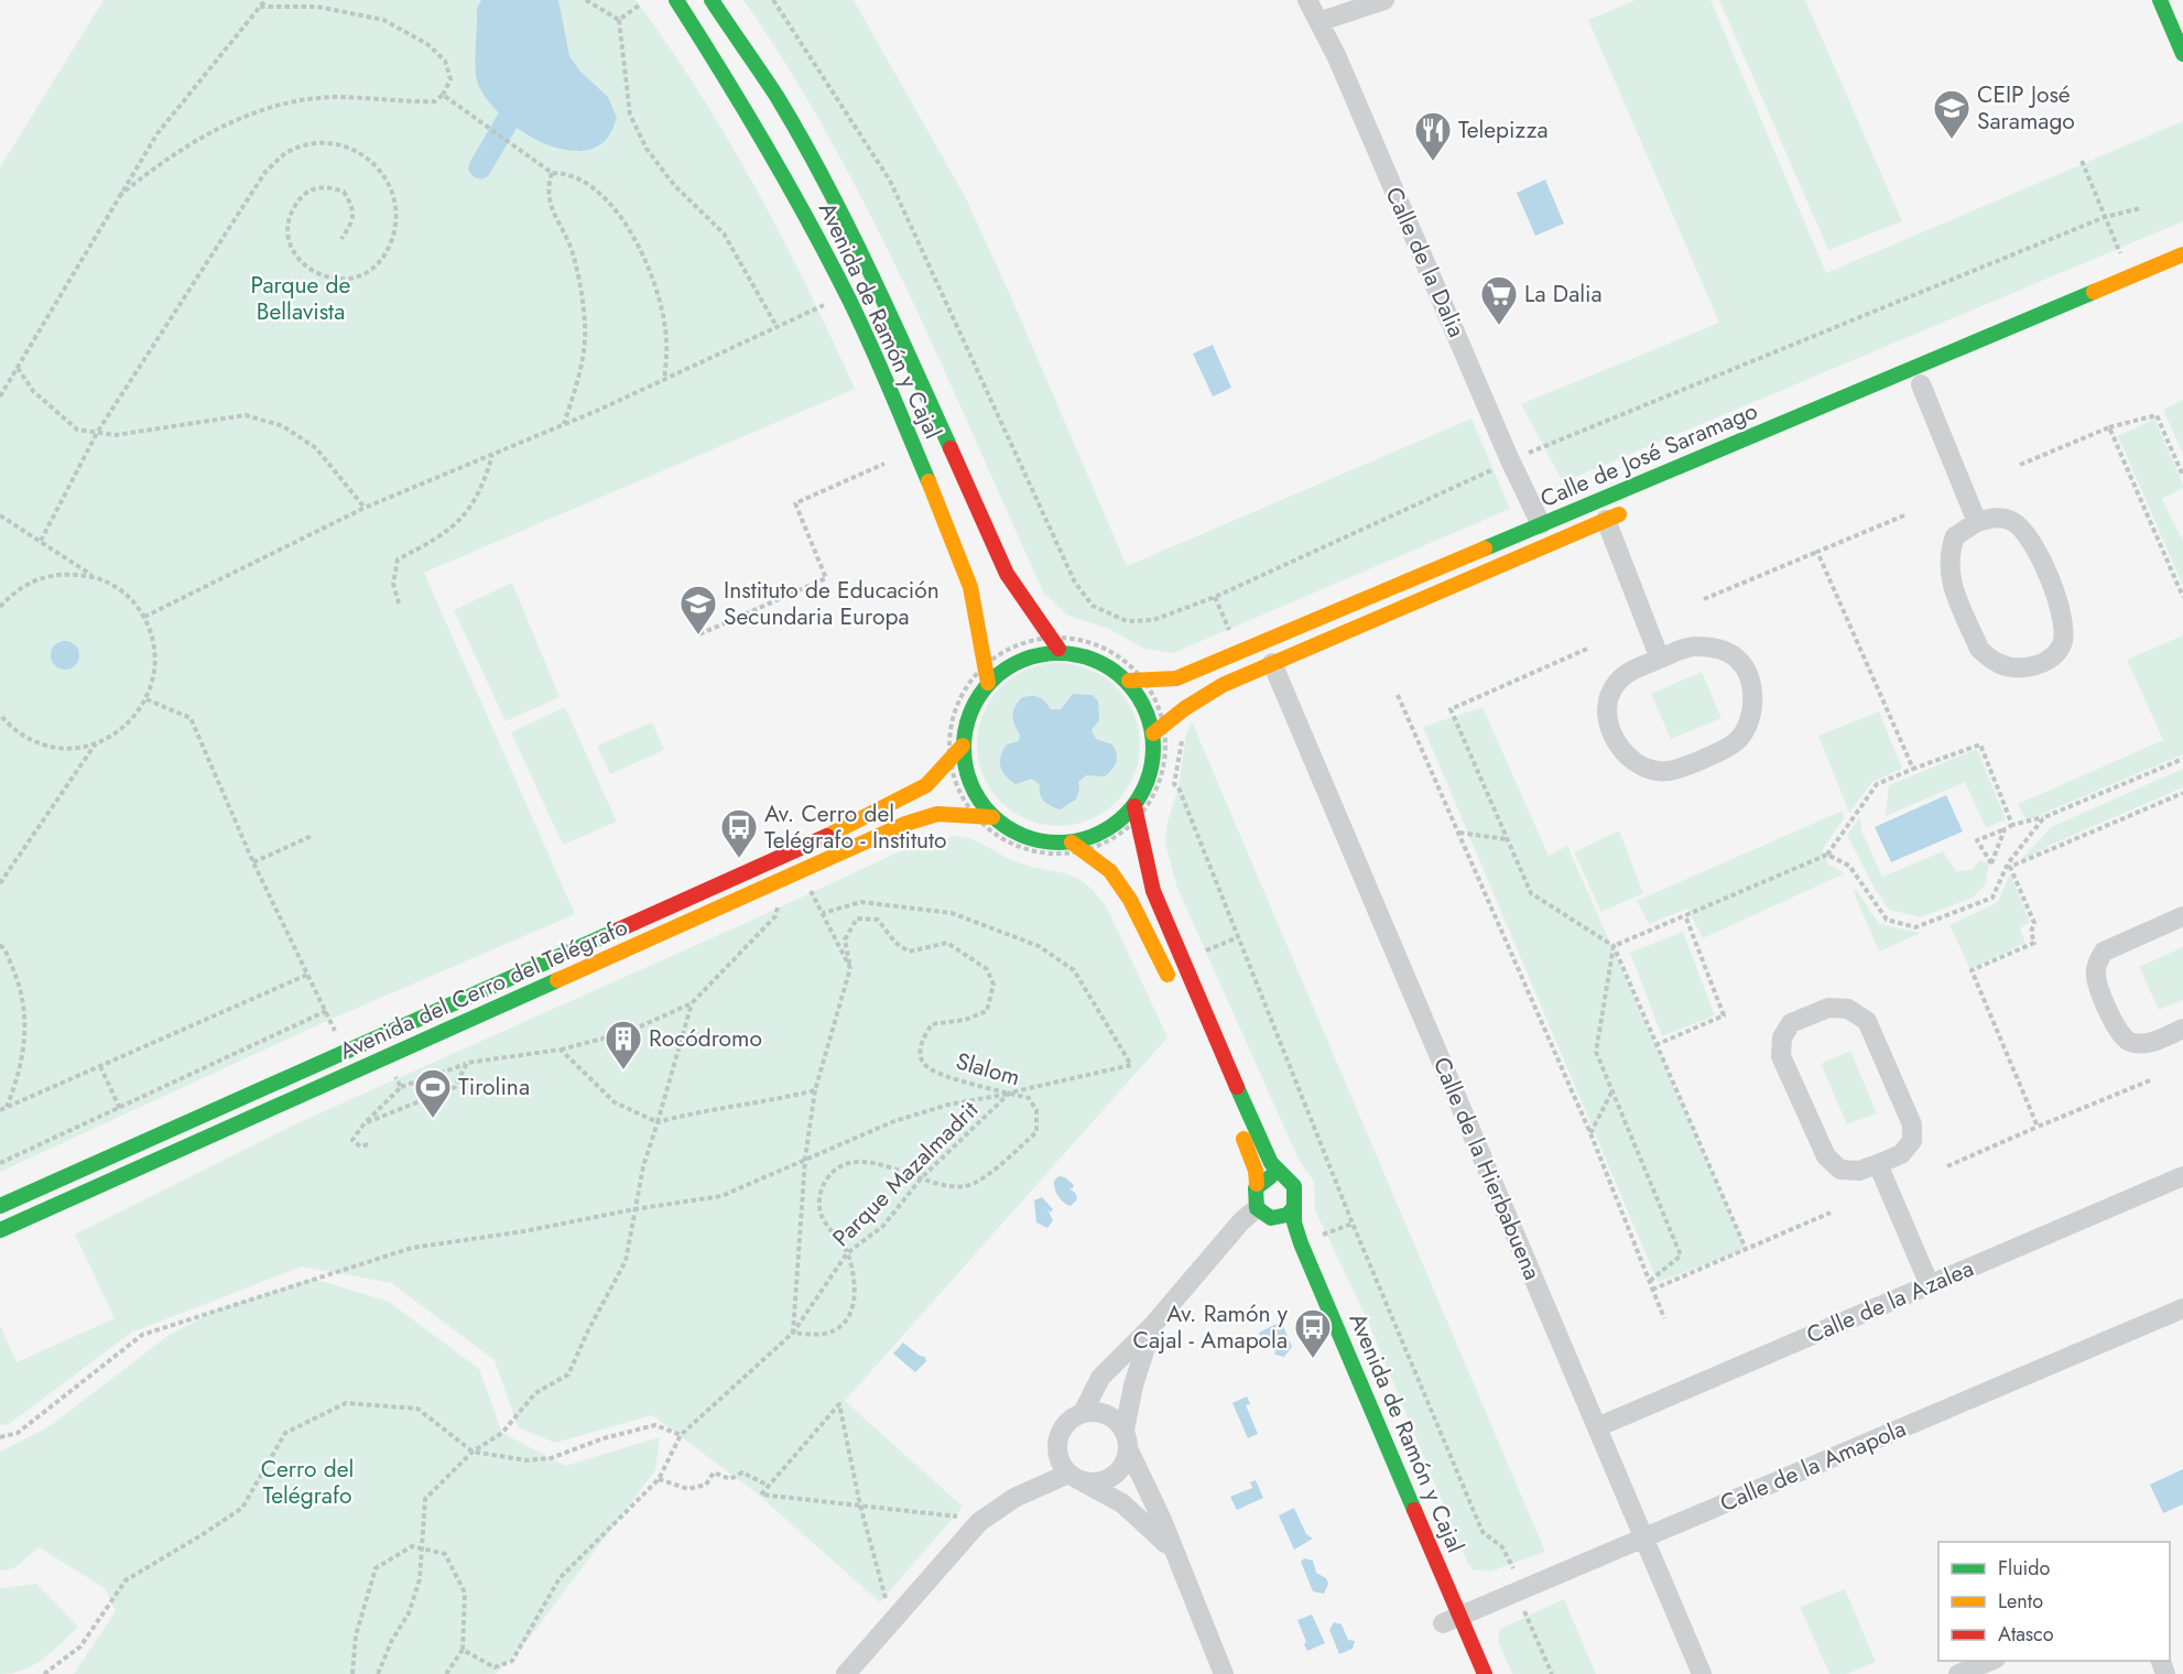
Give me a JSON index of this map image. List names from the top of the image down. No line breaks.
{"streets":{"street":["Calle de la Dalia","Avenida de Ramón y Cajal","Calle de José Saramago","Avenida del Cerro del Telégrafo","Calle de la Hierbabuena","Calle de la Azalea","Calle de la Amapola"],"path":["Slalom","Parque Mazalmadrit"]},"crossings":[["Calle de la Dalia","Calle de José Saramago"],["Avenida de Ramón y Cajal","Calle de José Saramago"],["Avenida de Ramón y Cajal","Avenida del Cerro del Telégrafo"],["Avenida de Ramón y Cajal","Calle de la Amapola"],["Calle de José Saramago","Avenida del Cerro del Telégrafo"],["Calle de José Saramago","Calle de la Hierbabuena"],["Slalom","Parque Mazalmadrit"],["Calle de la Hierbabuena","Calle de la Azalea"],["Calle de la Hierbabuena","Calle de la Amapola"]],"parks":["Parque de Bellavista","Cerro del Telégrafo"],"places":{"school or university":["CEIP José Saramago","Instituto de Educación Secundaria Europa"],"restaurant":["Telepizza"],"supermarket":["La Dalia"],"bus stop":["Av. Cerro del Telégrafo - Instituto","Av. Ramón y Cajal - Amapola"],"building":["Rocódromo"],"sports":["Tirolina"]},"legend":["Fluido","Lento","Atasco"]}
